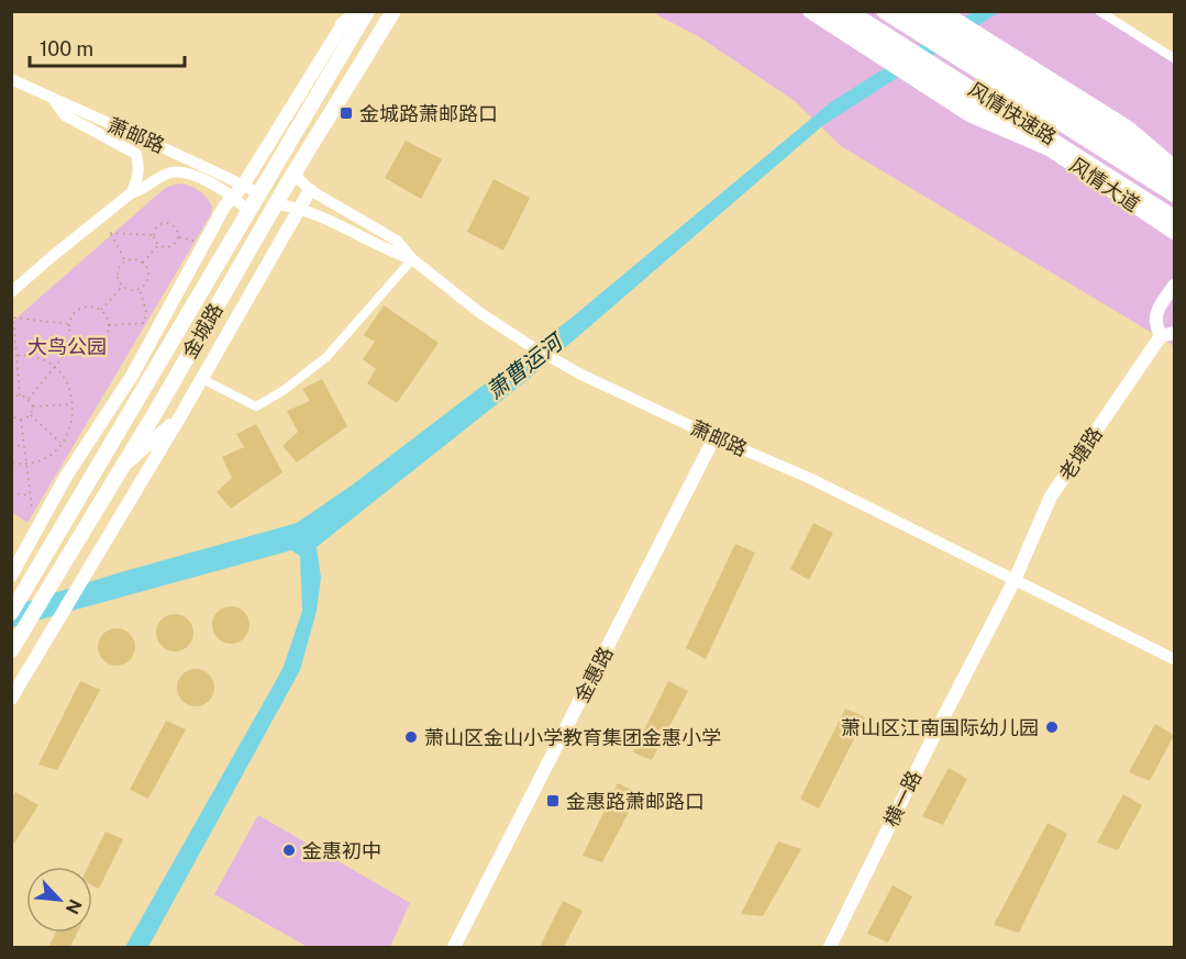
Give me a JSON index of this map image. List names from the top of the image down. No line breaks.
{"streets":{"main road":["风情快速路","风情大道","金城路","老塘路","金惠路","横一路"],"street":["萧邮路"]},"crossings":[["萧邮路","金城路"],["萧邮路","老塘路"],["萧邮路","金惠路"],["萧邮路","横一路"],["老塘路","横一路"]],"water":["萧曹运河"],"parks":["大鸟公园"],"places":{"transit":["金城路萧邮路口","金惠路萧邮路口"],"other":["萧山区江南国际幼儿园","萧山区金山小学教育集团金惠小学","金惠初中"]},"scale_bar":"100 m","north":"bottom right"}
